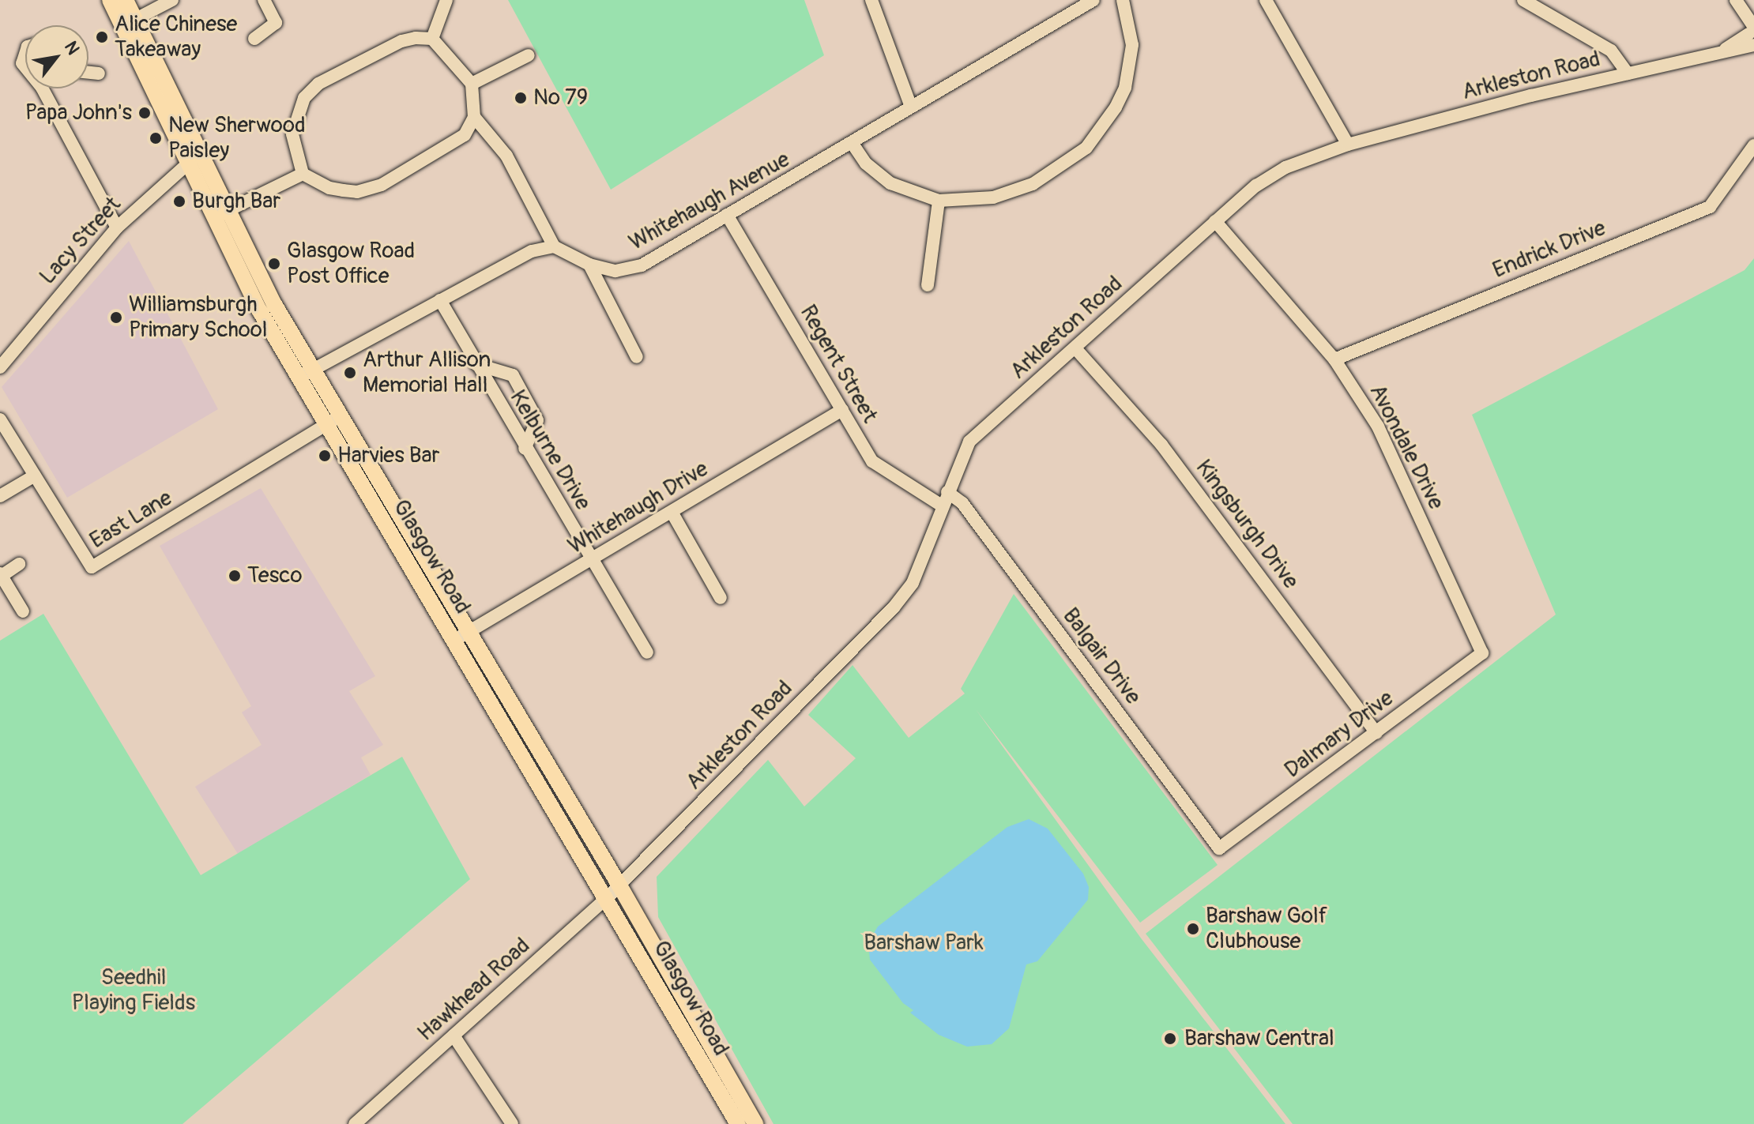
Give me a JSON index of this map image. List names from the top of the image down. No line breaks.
{"streets":{"main road":["Glasgow Road"],"street":["Arkleston Road","Whitehaugh Avenue","Lacy Street","Endrick Drive","Regent Street","Avondale Drive","Kelburne Drive","Whitehaugh Drive","East Lane","Kingsburgh Drive","Balgair Drive","Dalmary Drive","Hawkhead Road"]},"crossings":[["Arkleston Road","Regent Street"],["Arkleston Road","Avondale Drive"],["Arkleston Road","Kingsburgh Drive"],["Arkleston Road","Glasgow Road"],["Arkleston Road","Balgair Drive"],["Arkleston Road","Hawkhead Road"],["Whitehaugh Avenue","Regent Street"],["Lacy Street","Glasgow Road"],["Endrick Drive","Avondale Drive"],["Regent Street","Whitehaugh Drive"],["Avondale Drive","Dalmary Drive"],["Kelburne Drive","Whitehaugh Drive"],["Whitehaugh Drive","Glasgow Road"],["East Lane","Glasgow Road"],["Kingsburgh Drive","Dalmary Drive"],["Glasgow Road","Hawkhead Road"],["Balgair Drive","Dalmary Drive"]],"parks":["Barshaw Park","Seedhil Playing Fields"],"places":["Alice Chinese Takeaway","No 79","Papa John's","New Sherwood Paisley","Burgh Bar","Glasgow Road Post Office","Williamsburgh Primary School","Arthur Allison Memorial Hall","Harvies Bar","Tesco","Barshaw Golf Clubhouse","Barshaw Central"],"north":"top right"}
